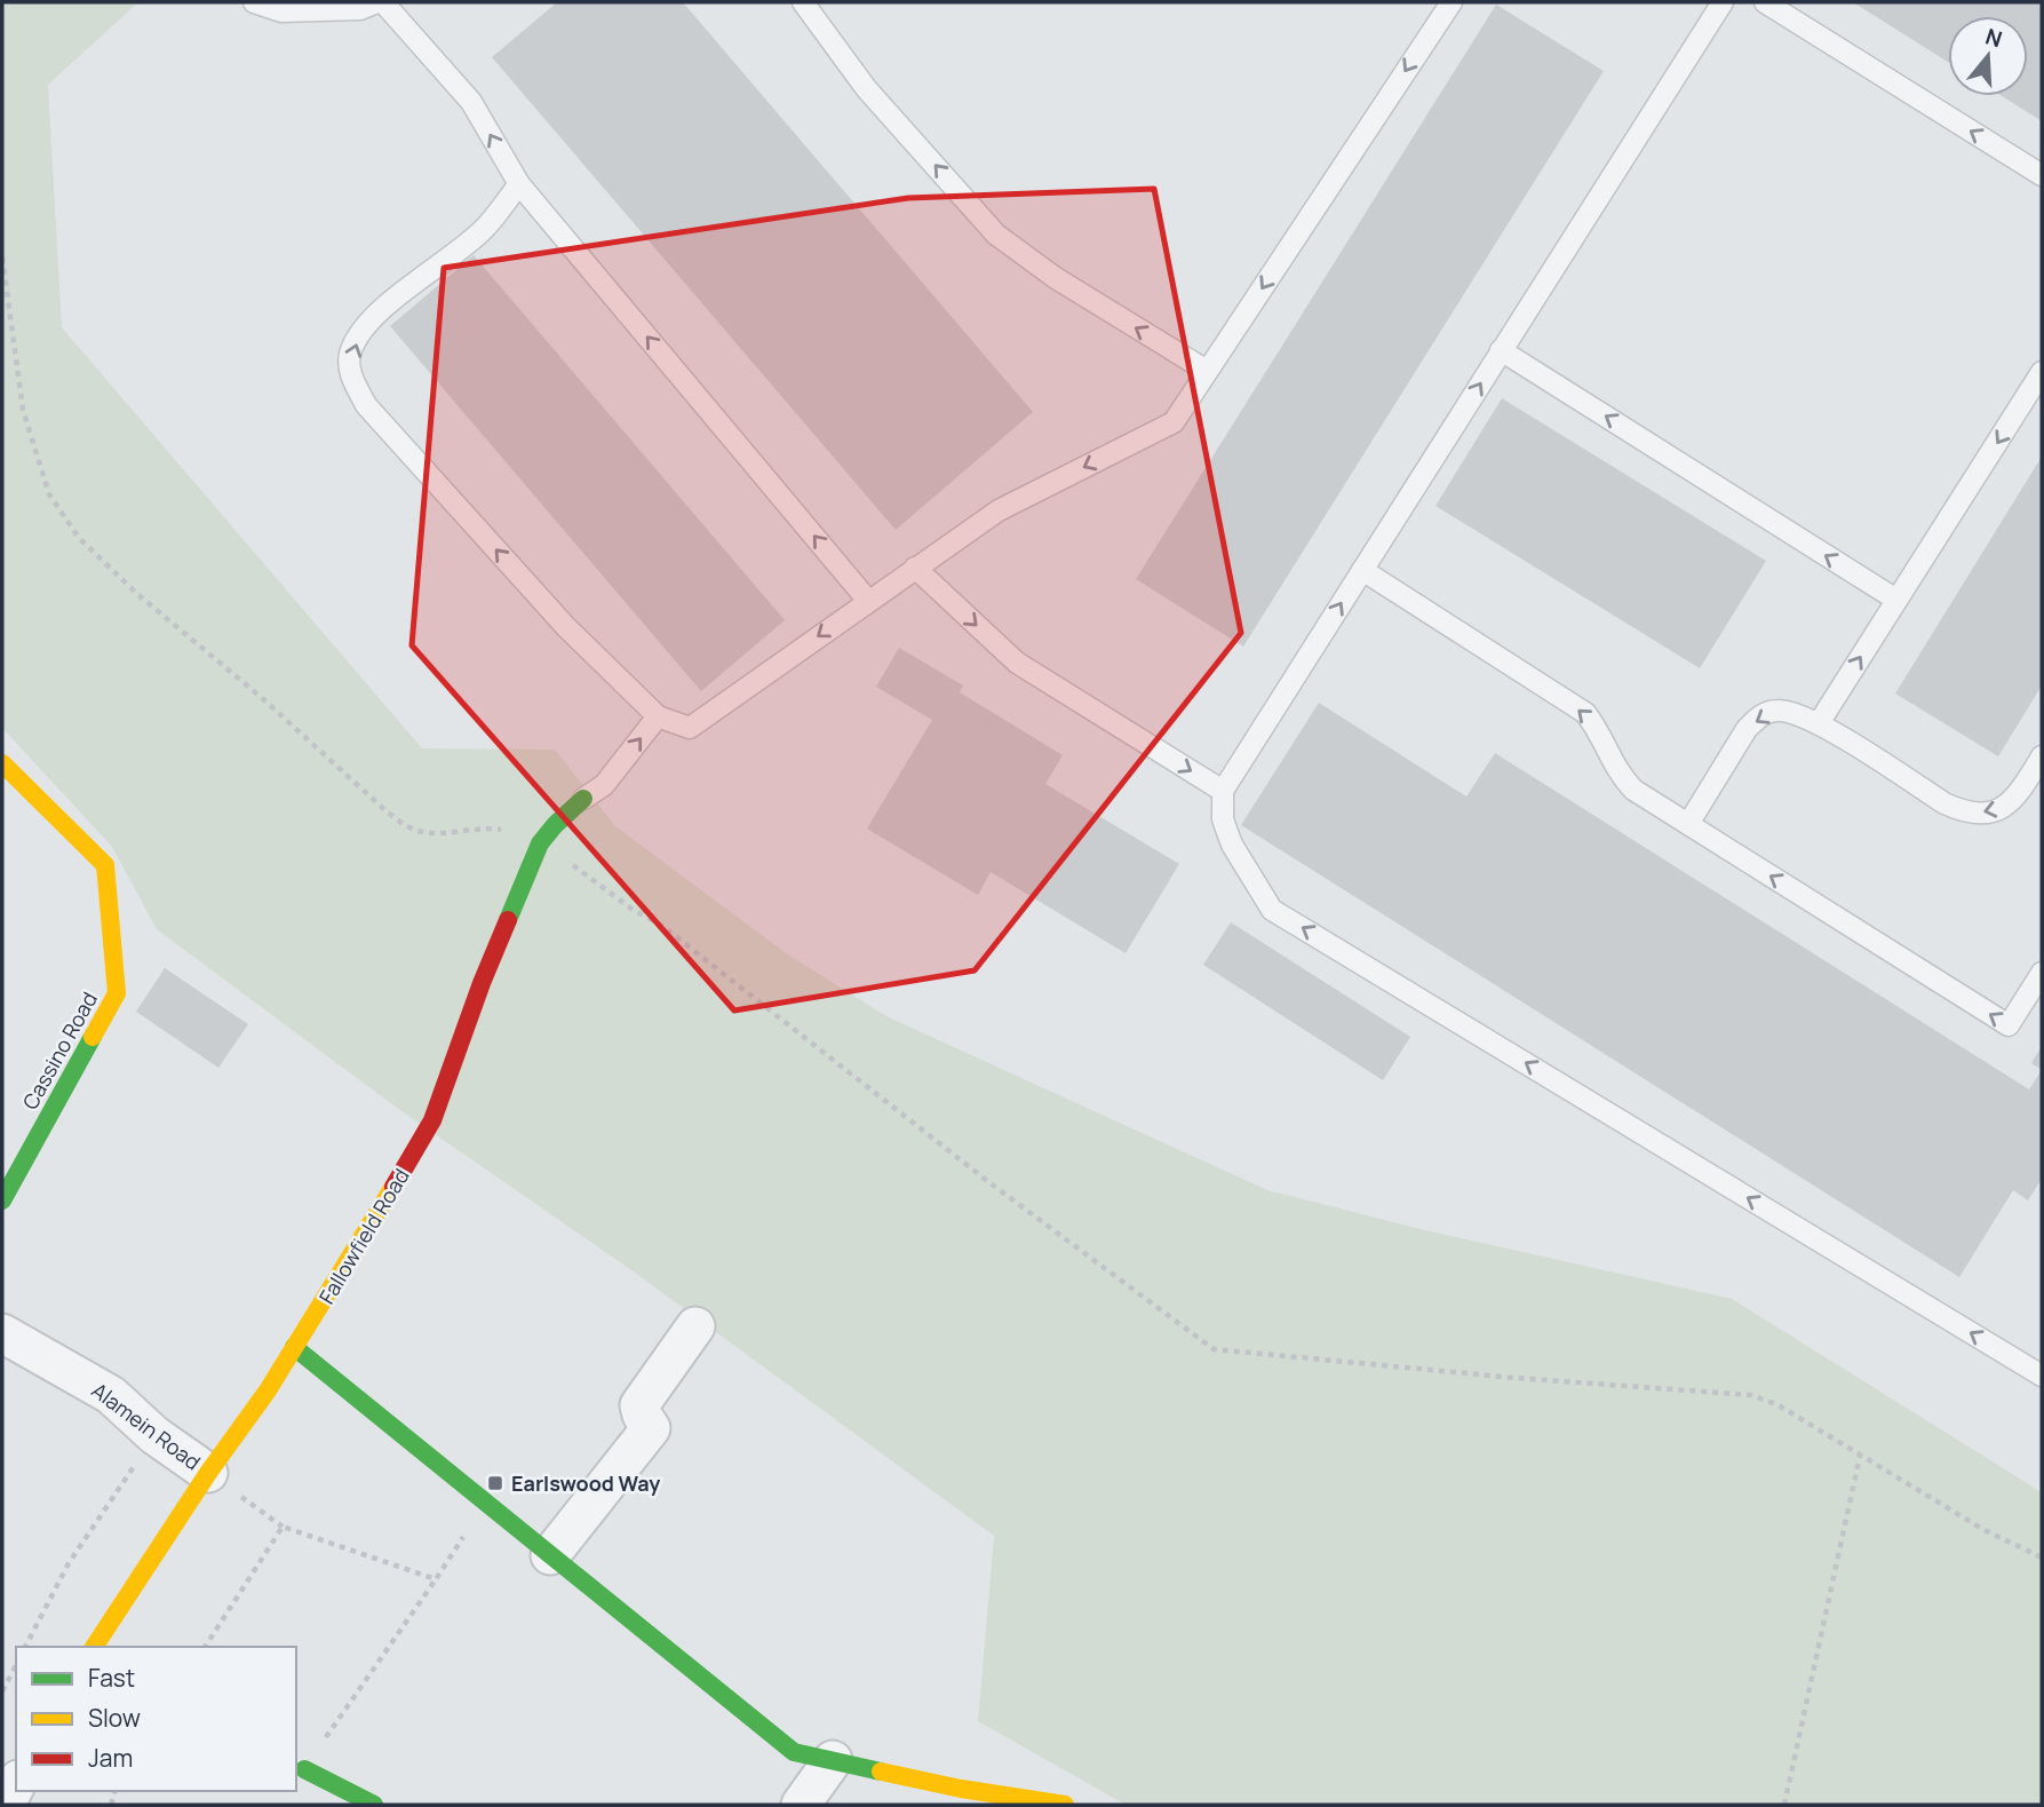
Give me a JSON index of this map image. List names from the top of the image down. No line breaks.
{"streets":{"street":["Cassino Road","Fallowfield Road","Alamein Road"]},"crossings":[["Fallowfield Road","Alamein Road"]],"places":{"transit":["Earlswood Way"]},"legend":["Fast","Slow","Jam"],"north":"top"}
